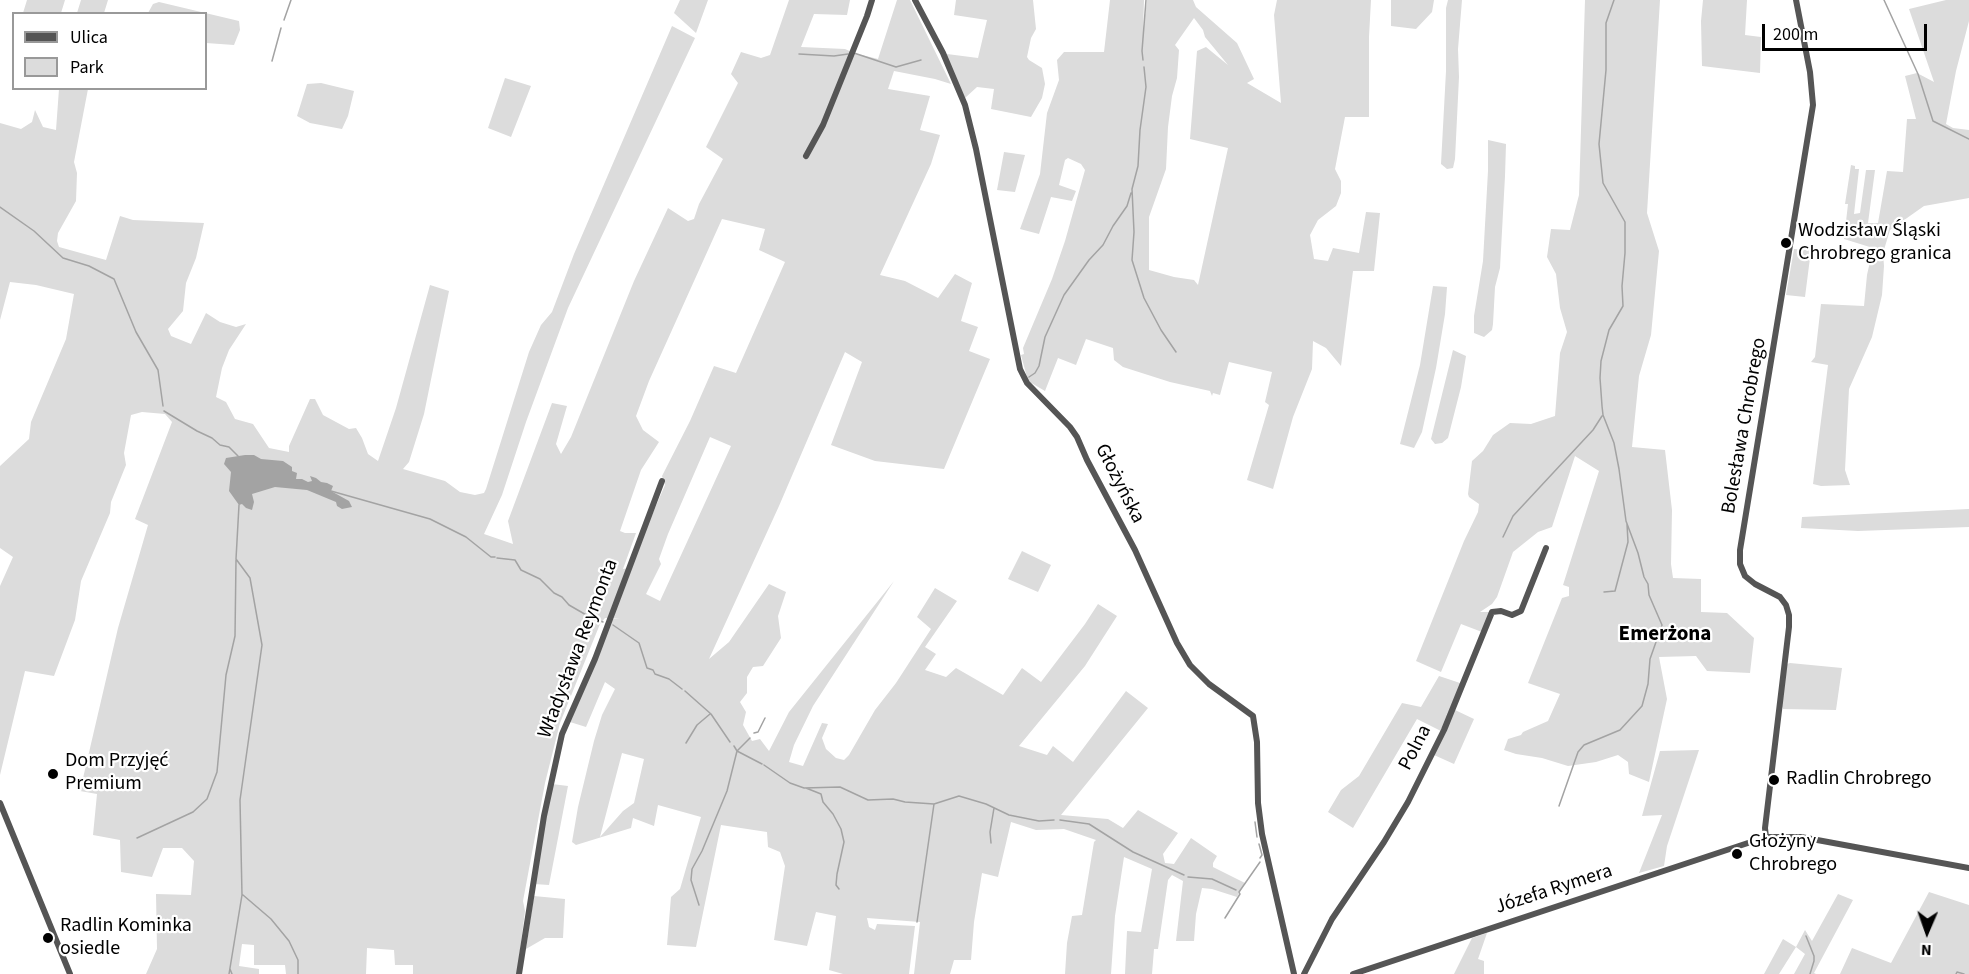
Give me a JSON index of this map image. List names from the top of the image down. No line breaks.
{"streets":{"street":["Bolesława Chrobrego","Głożyńska","Władysława Reymonta","Polna","Józefa Rymera"]},"crossings":[["Bolesława Chrobrego","Józefa Rymera"]],"districts":["Emerżona"],"places":["Wodzisław Śląski Chrobrego granica","Dom Przyjęć Premium","Radlin Chrobrego","Głożyny Chrobrego","Radlin Kominka osiedle"],"legend":["Ulica","Park"],"scale_bar":"200 m","north":"bottom"}
